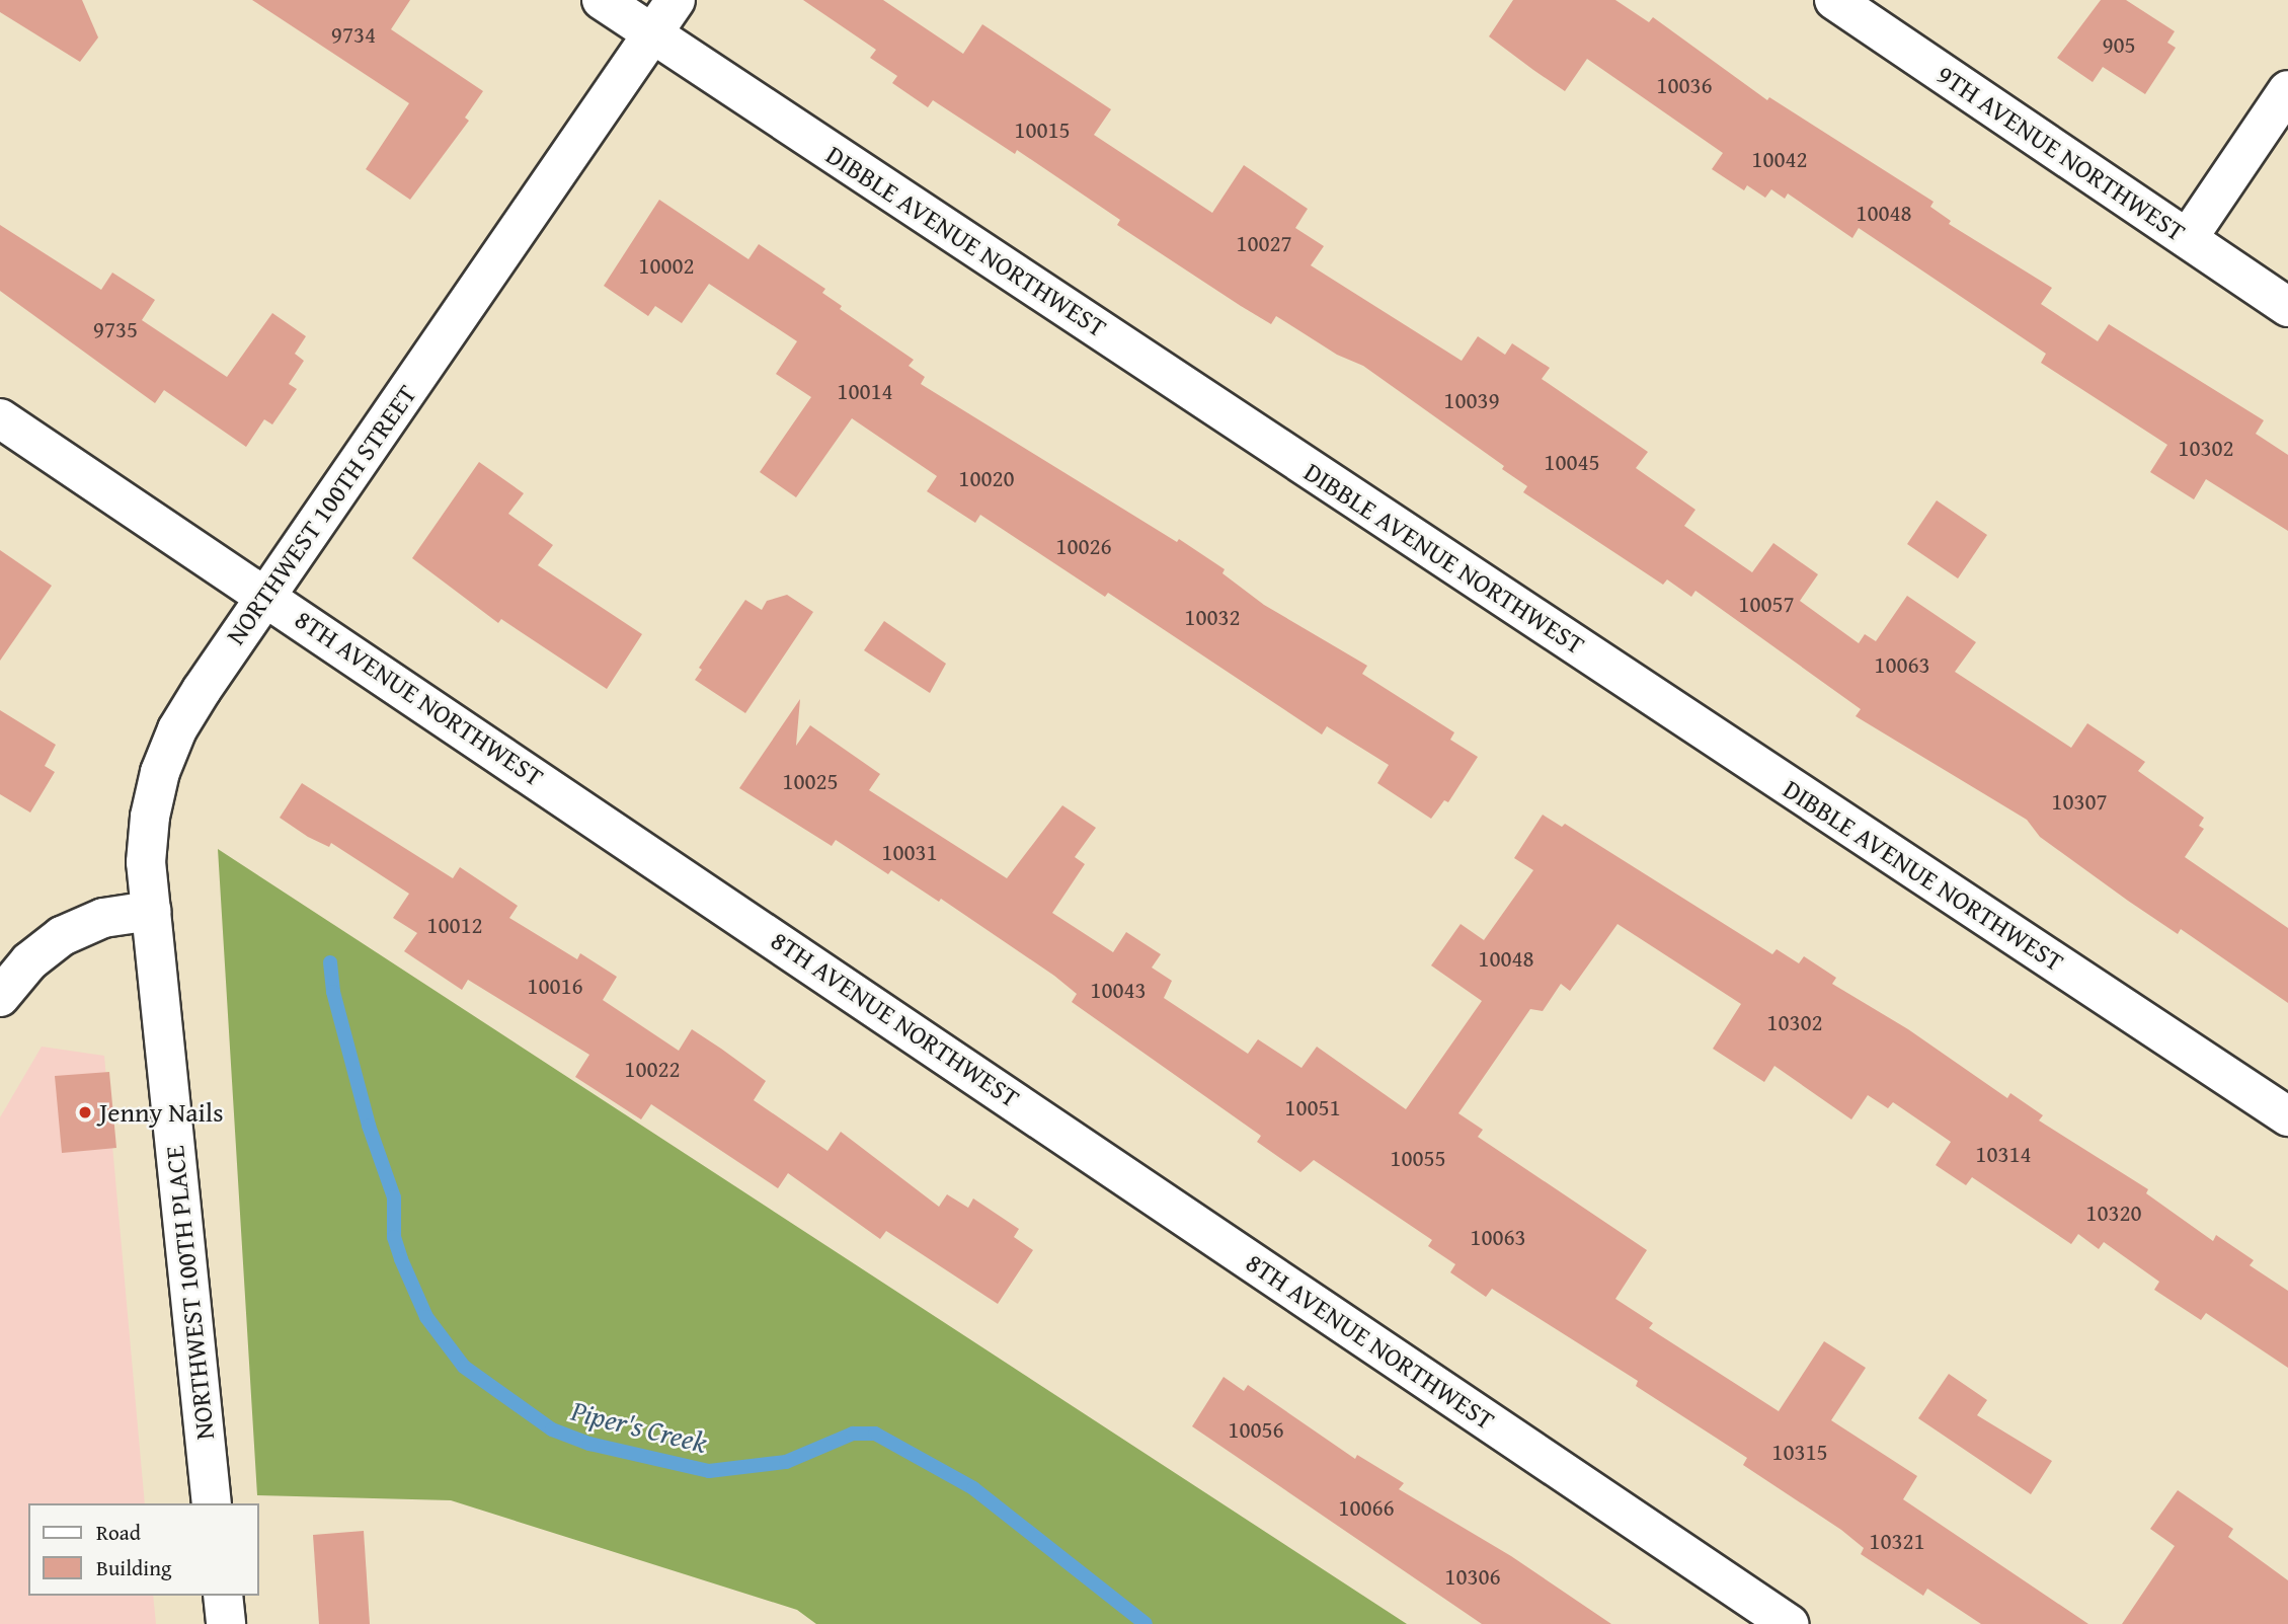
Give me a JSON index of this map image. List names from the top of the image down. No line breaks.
{"streets":{"street":["9TH AVENUE NORTHWEST","DIBBLE AVENUE NORTHWEST","NORTHWEST 100TH STREET","8TH AVENUE NORTHWEST","NORTHWEST 100TH PLACE"]},"crossings":[["DIBBLE AVENUE NORTHWEST","NORTHWEST 100TH STREET"],["NORTHWEST 100TH STREET","8TH AVENUE NORTHWEST"],["NORTHWEST 100TH STREET","NORTHWEST 100TH PLACE"]],"water":["Piper's Creek"],"places":["Jenny Nails"],"house_numbers":["9734","905","10036","10015","10042","10048","10027","10002","9735","10014","10039","10302","10045","10020","10026","10057","10032","10063","10025","10307","10031","10012","10048","10016","10043","10302","10022","10051","10314","10055","10320","10063","10056","10315","10066","10321","10306"],"legend":["Road","Building"]}
